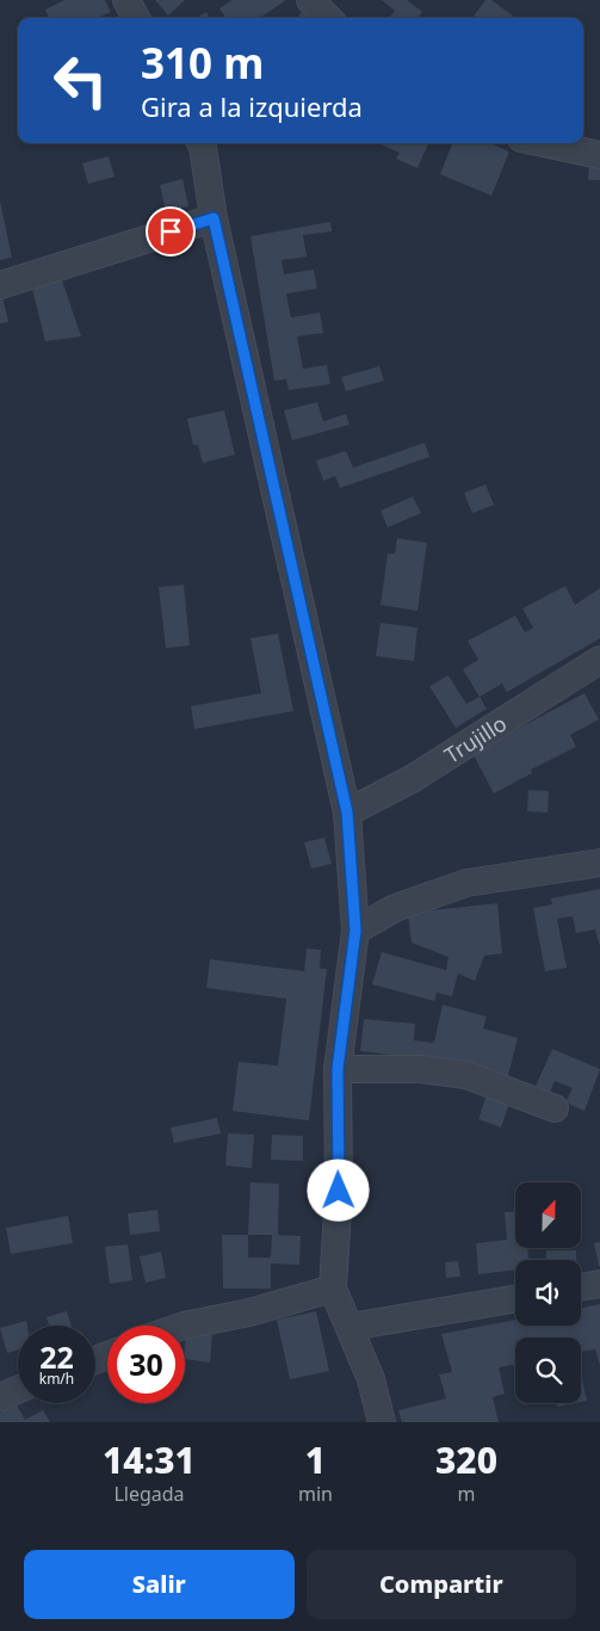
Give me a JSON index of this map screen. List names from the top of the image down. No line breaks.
{"streets":{"street":["Trujillo"]},"north":"top","page":{"turn":["310 m","Gira a la izquierda"],"speed":"22 km/h","limit":"30","eta":["14:31","Llegada","1","min","320","m"],"buttons":["Salir","Compartir"]}}
